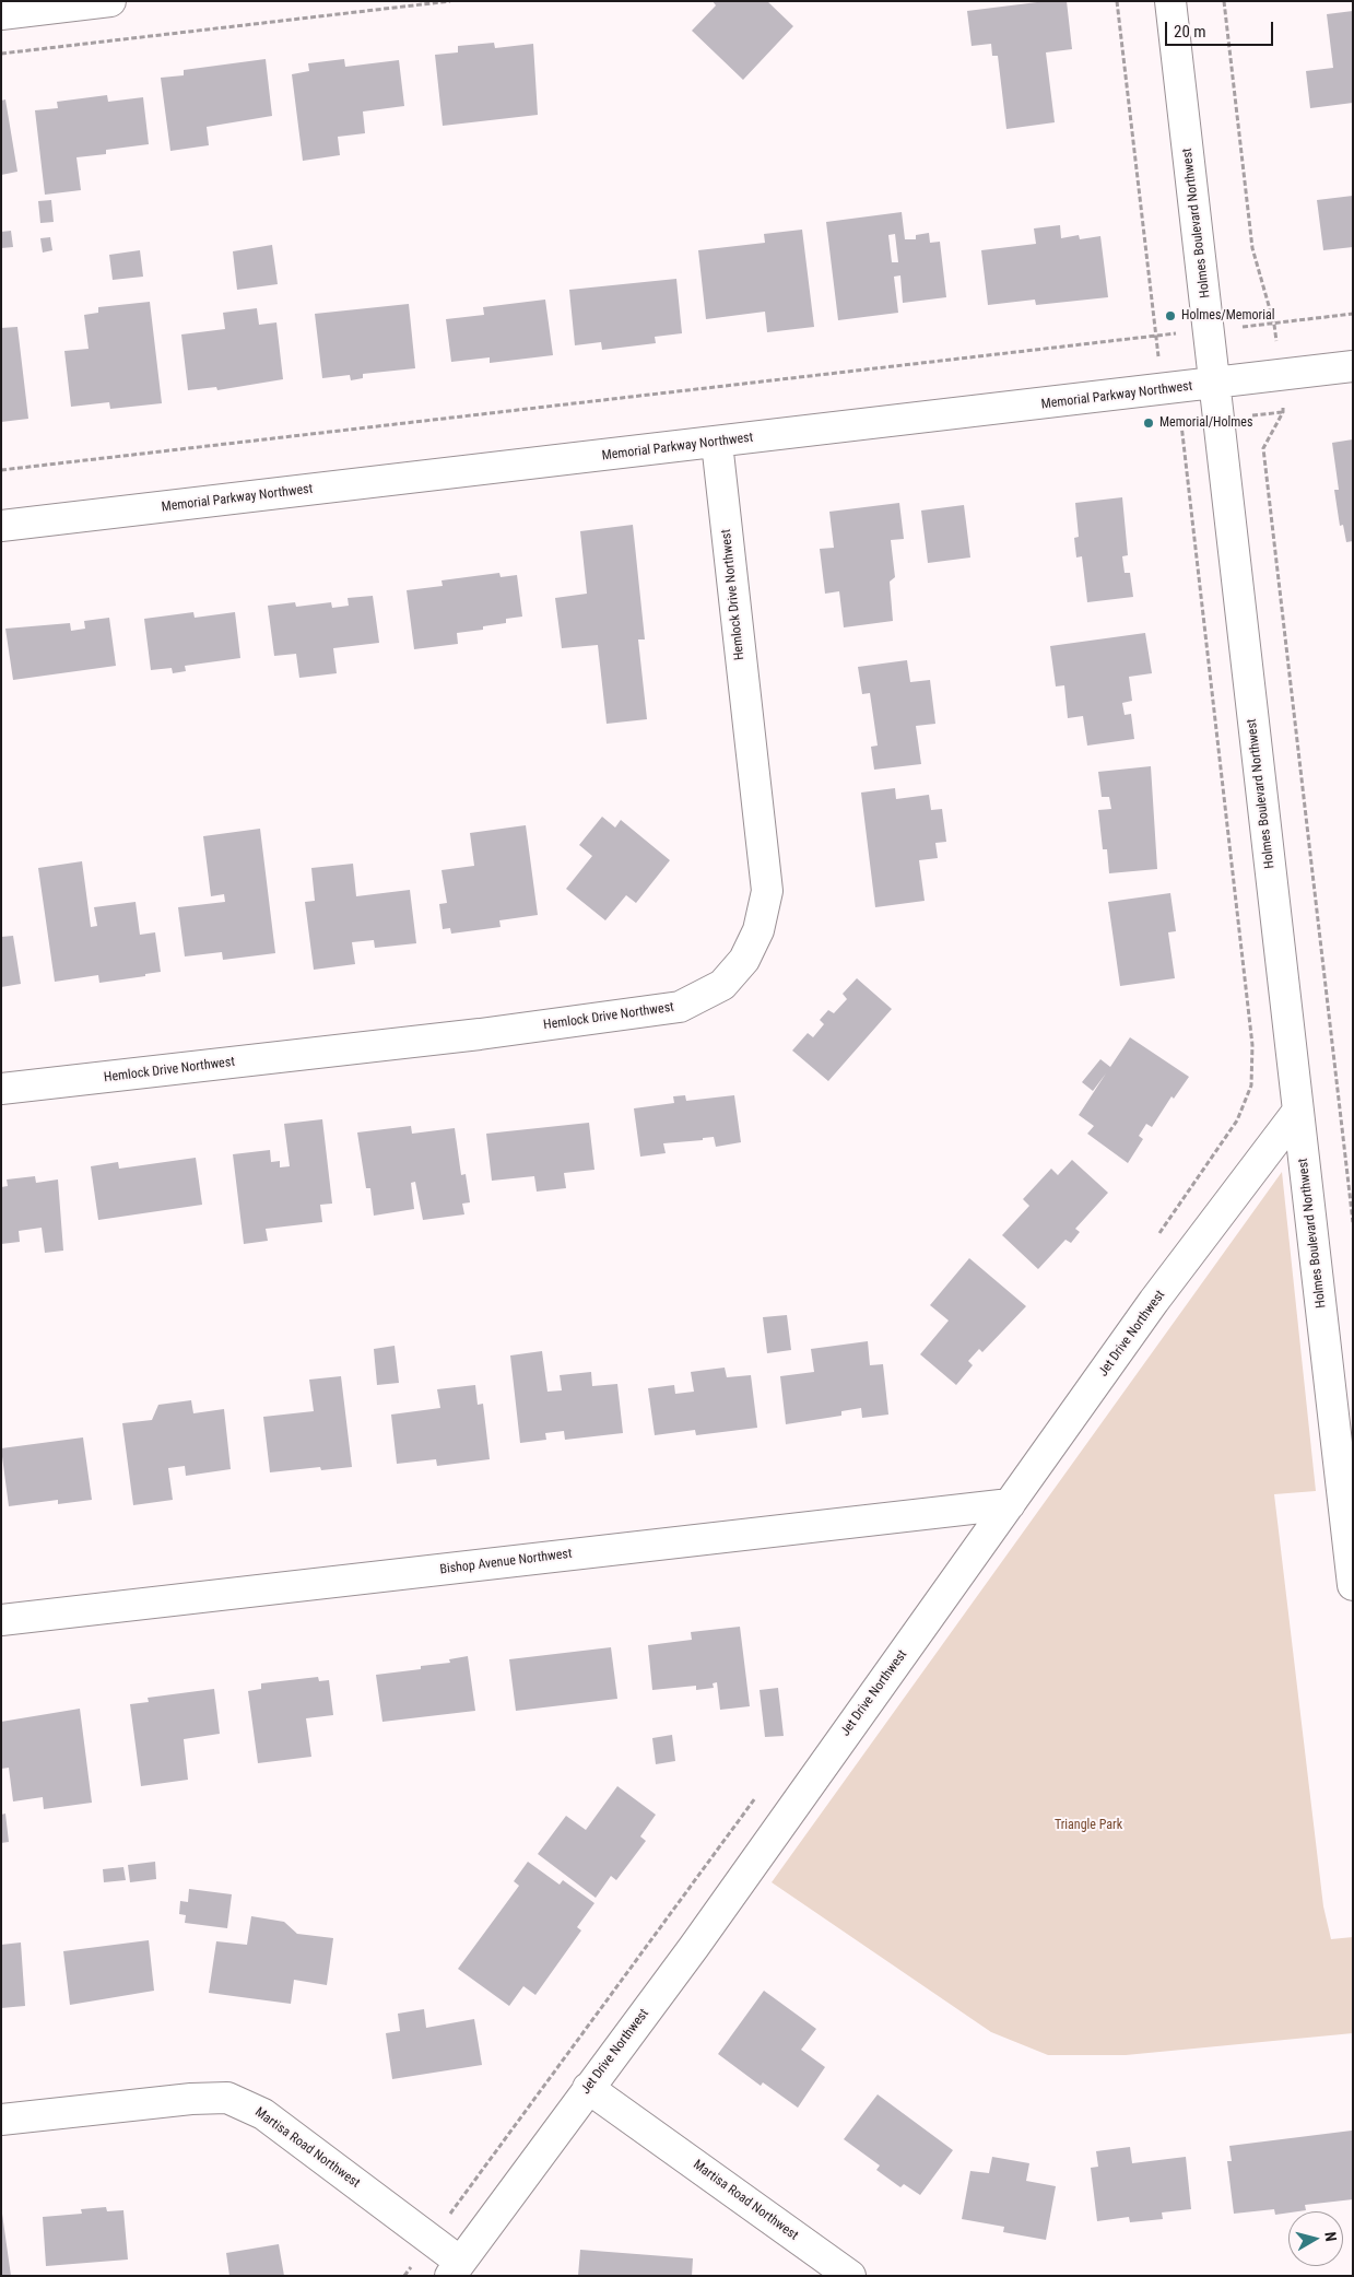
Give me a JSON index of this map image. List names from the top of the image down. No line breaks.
{"streets":{"street":["Holmes Boulevard Northwest","Memorial Parkway Northwest","Hemlock Drive Northwest","Jet Drive Northwest","Bishop Avenue Northwest","Martisa Road Northwest"]},"crossings":[["Holmes Boulevard Northwest","Memorial Parkway Northwest"],["Holmes Boulevard Northwest","Jet Drive Northwest"],["Memorial Parkway Northwest","Hemlock Drive Northwest"],["Jet Drive Northwest","Bishop Avenue Northwest"],["Jet Drive Northwest","Martisa Road Northwest"]],"parks":["Triangle Park"],"places":["Holmes/Memorial","Memorial/Holmes"],"scale_bar":"20 m","north":"right"}
